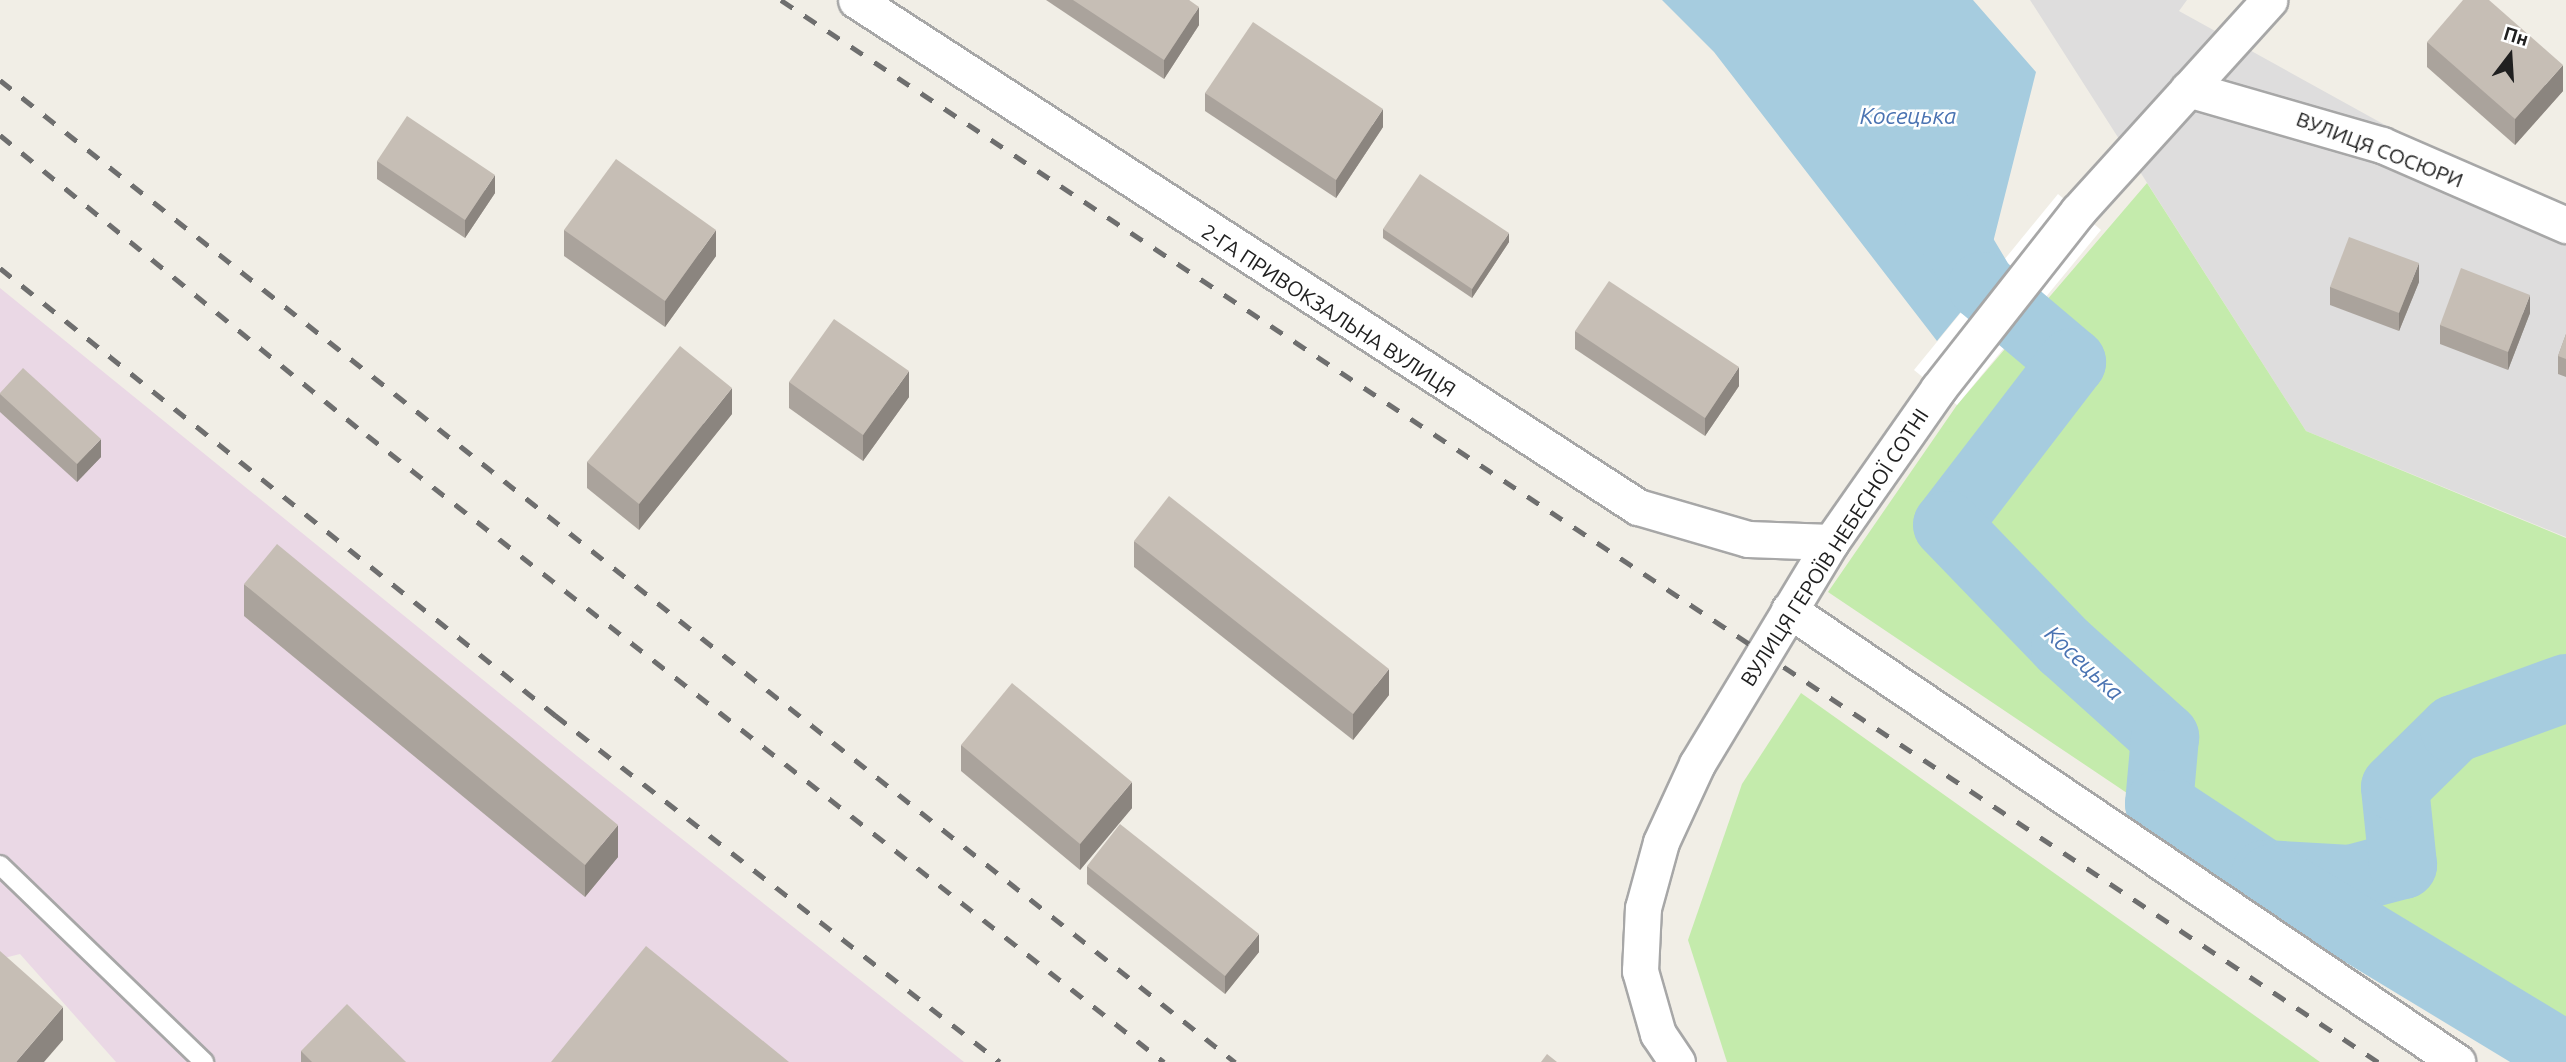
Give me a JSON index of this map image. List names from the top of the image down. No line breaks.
{"streets":{"street":["ВУЛИЦЯ СОСЮРИ","2-ГА ПРИВОКЗАЛЬНА ВУЛИЦЯ","ВУЛИЦЯ ГЕРОЇВ НЕБЕСНОЇ СОТНІ"]},"crossings":[["ВУЛИЦЯ СОСЮРИ","ВУЛИЦЯ ГЕРОЇВ НЕБЕСНОЇ СОТНІ"],["2-ГА ПРИВОКЗАЛЬНА ВУЛИЦЯ","ВУЛИЦЯ ГЕРОЇВ НЕБЕСНОЇ СОТНІ"]],"water":["Косецька"],"north":"top"}
